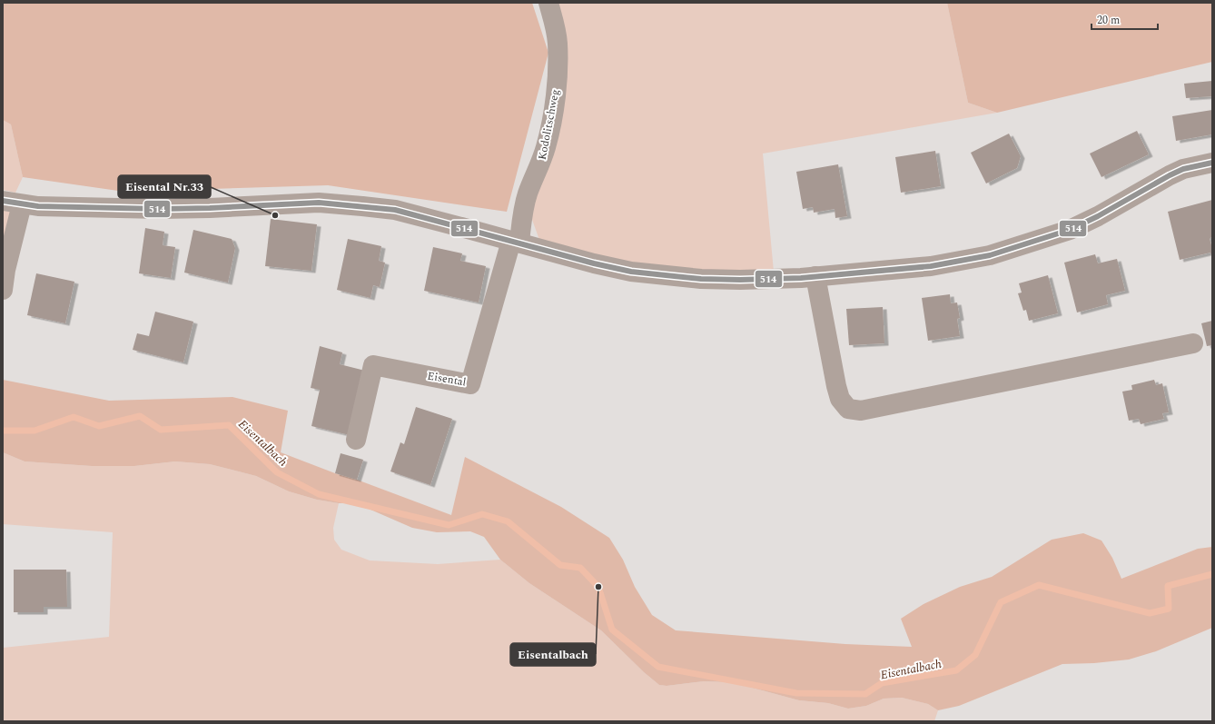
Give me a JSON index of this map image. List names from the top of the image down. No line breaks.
{"streets":{"street":["Kodolitschweg","Eisental"]},"crossings":[["Kodolitschweg","Eisental"]],"water":["Eisentalbach"],"places":["Eisental Nr.33","Eisentalbach"],"lines":["transit line 514"],"scale_bar":"20 m"}
